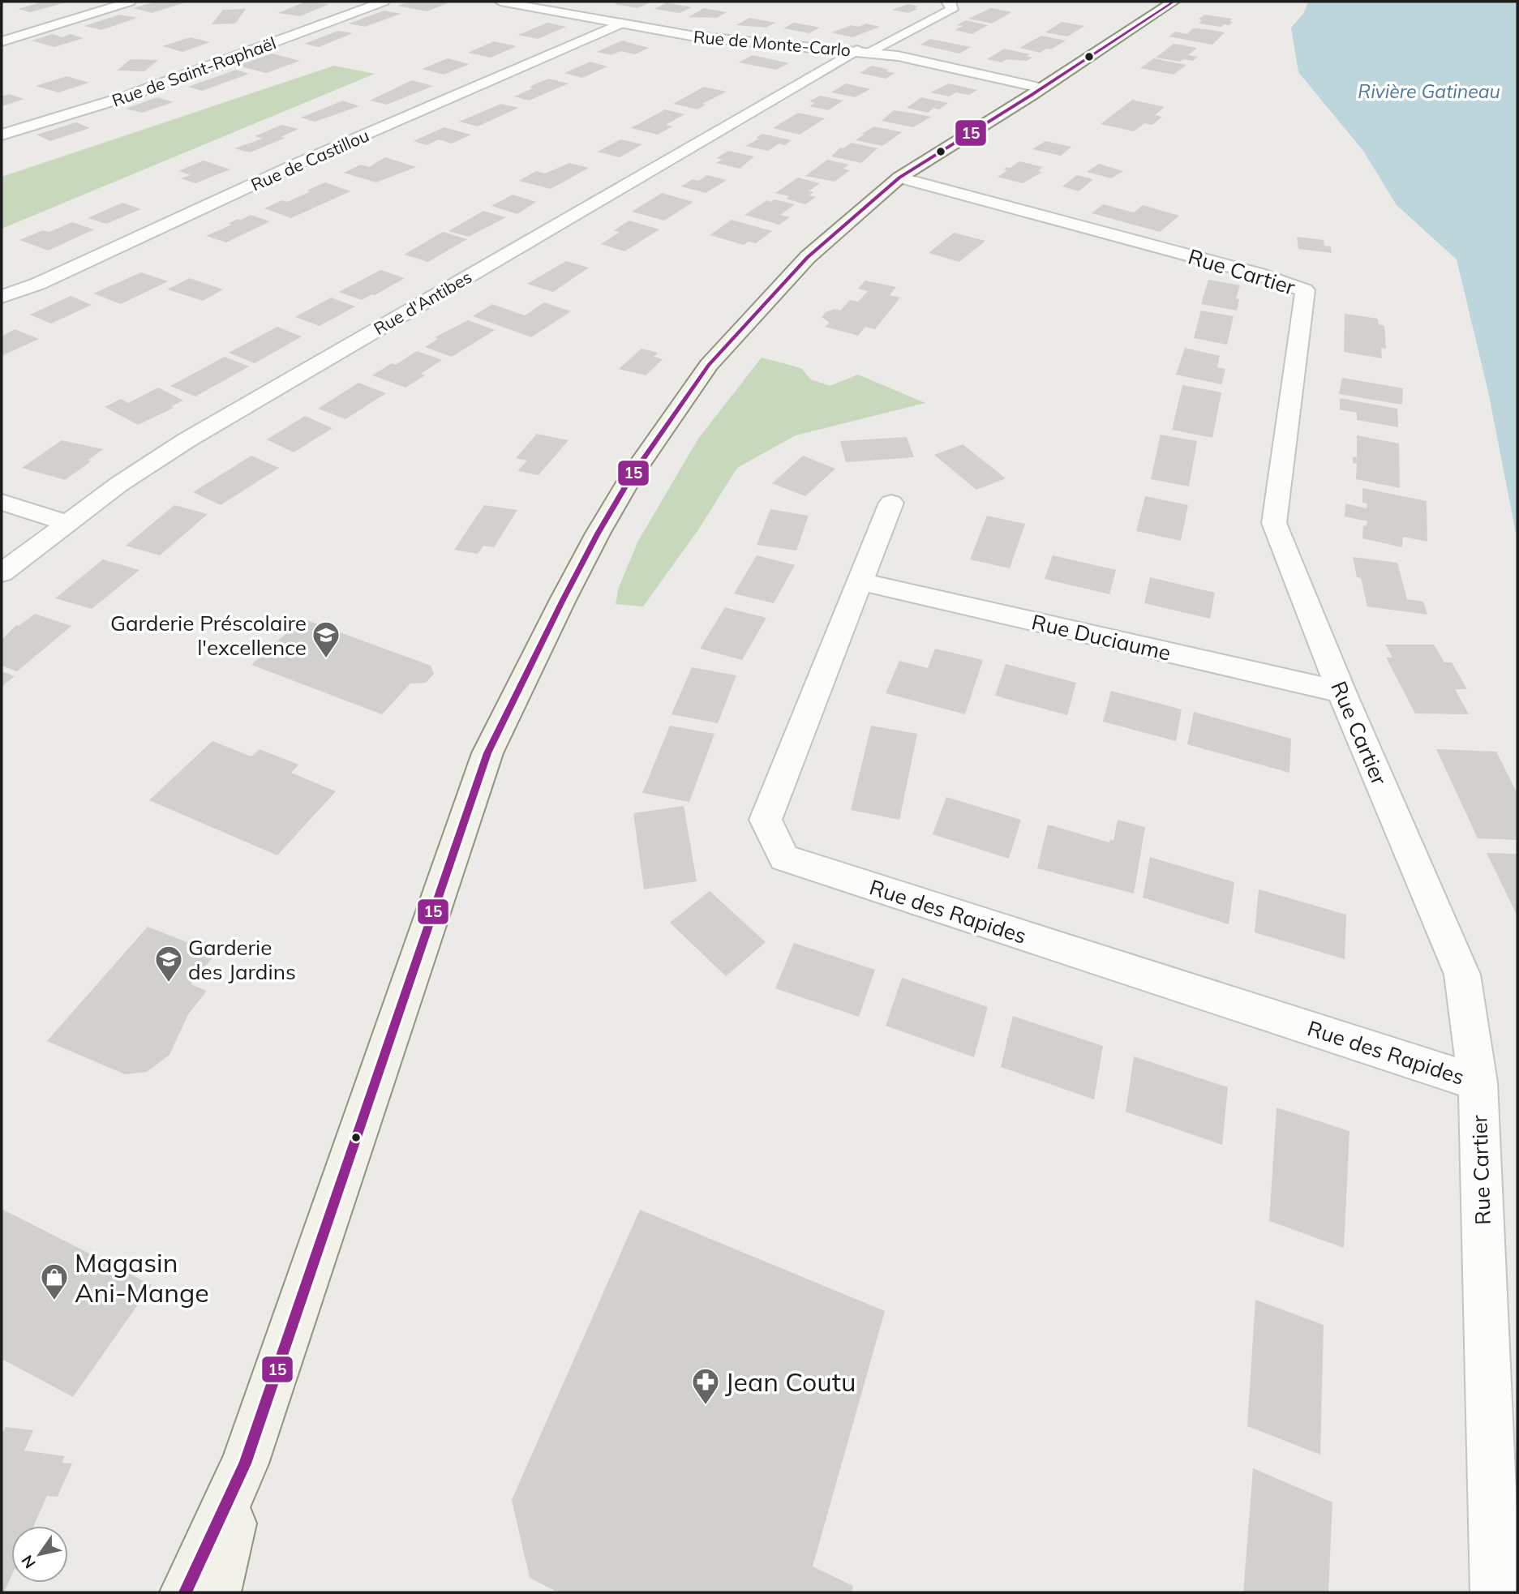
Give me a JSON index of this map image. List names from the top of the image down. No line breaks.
{"streets":{"street":["Rue de Monte-Carlo","Rue de Saint-Raphaël","Rue de Castillou","Rue Cartier","Rue d'Antibes","Rue Duciaume","Rue des Rapides"]},"crossings":[["Rue de Monte-Carlo","Rue de Castillou"],["Rue de Monte-Carlo","Rue d'Antibes"],["Rue Cartier","Rue Duciaume"],["Rue Cartier","Rue des Rapides"],["Rue Duciaume","Rue des Rapides"]],"water":["Rivière Gatineau"],"places":{"school or university":["Garderie Préscolaire l'excellence","Garderie des Jardins"],"shop":["Magasin Ani-Mange"],"pharmacy":["Jean Coutu"]},"lines":["transit line 15"],"north":"bottom left"}
